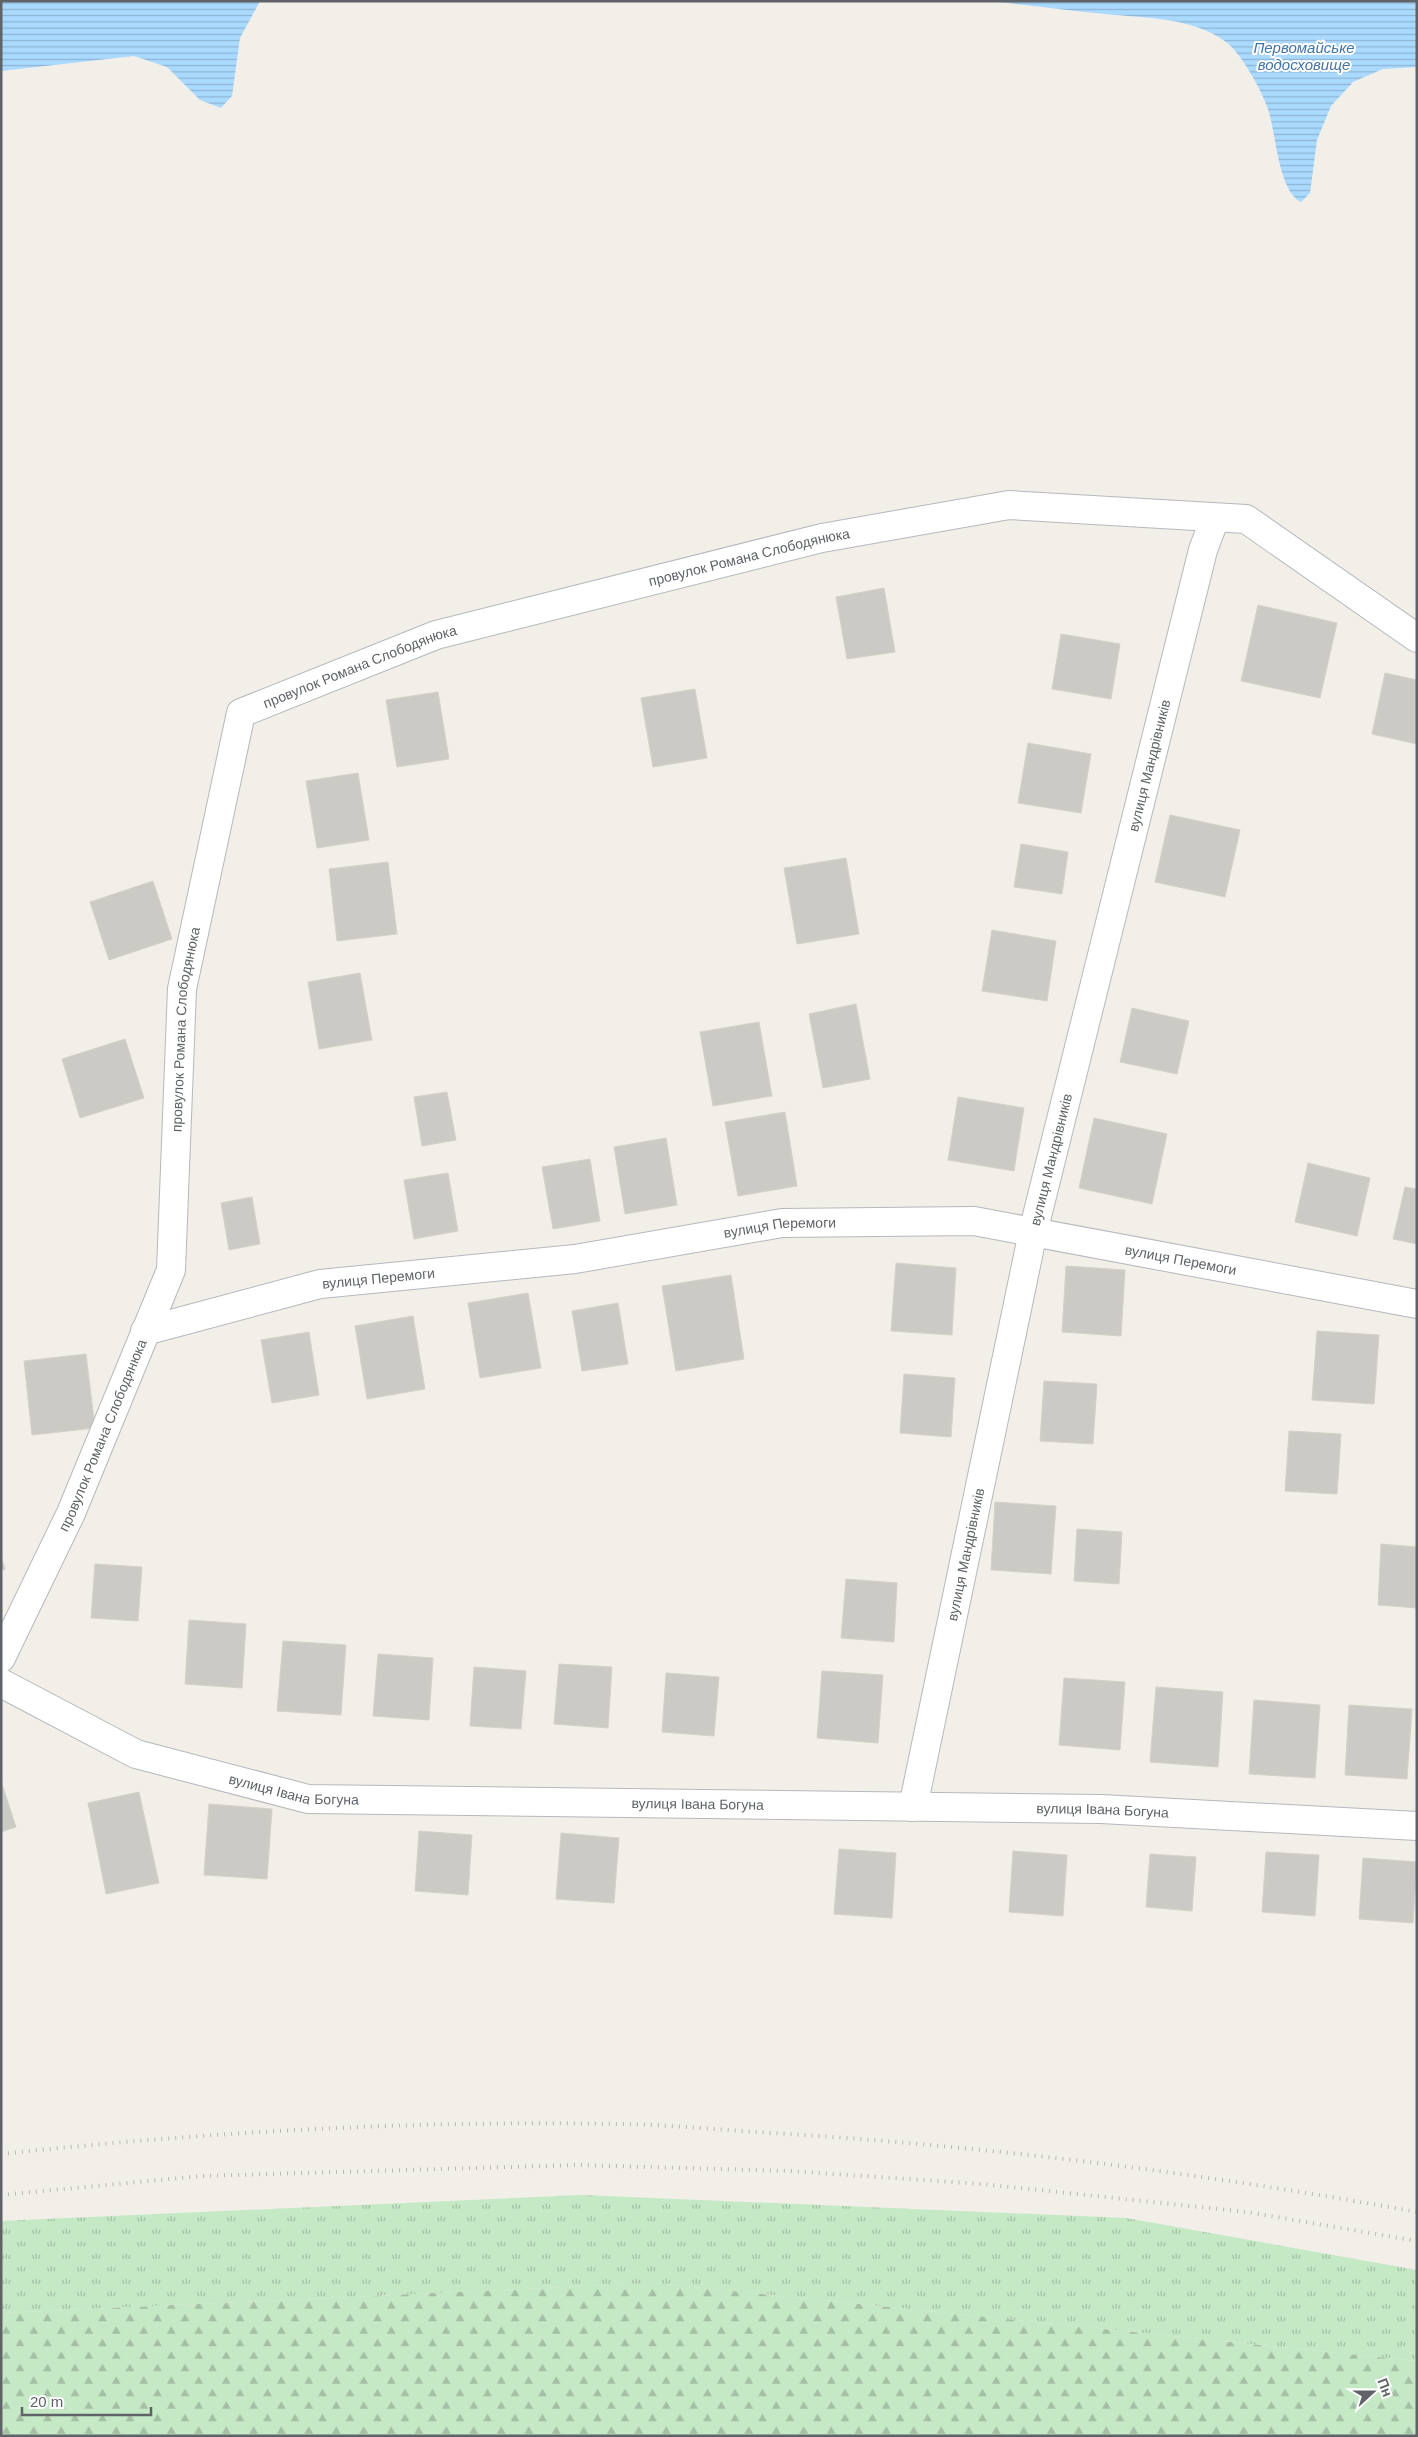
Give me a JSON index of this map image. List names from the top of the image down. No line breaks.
{"streets":{"street":["провулок Романа Слободянюка","вулиця Мандрівників","вулиця Перемоги","вулиця Івана Богуна"]},"crossings":[["провулок Романа Слободянюка","вулиця Мандрівників"],["провулок Романа Слободянюка","вулиця Перемоги"],["вулиця Мандрівників","вулиця Перемоги"],["вулиця Мандрівників","вулиця Івана Богуна"]],"water":["Первомайське водосховище"],"scale_bar":"20 m","north":"right"}
